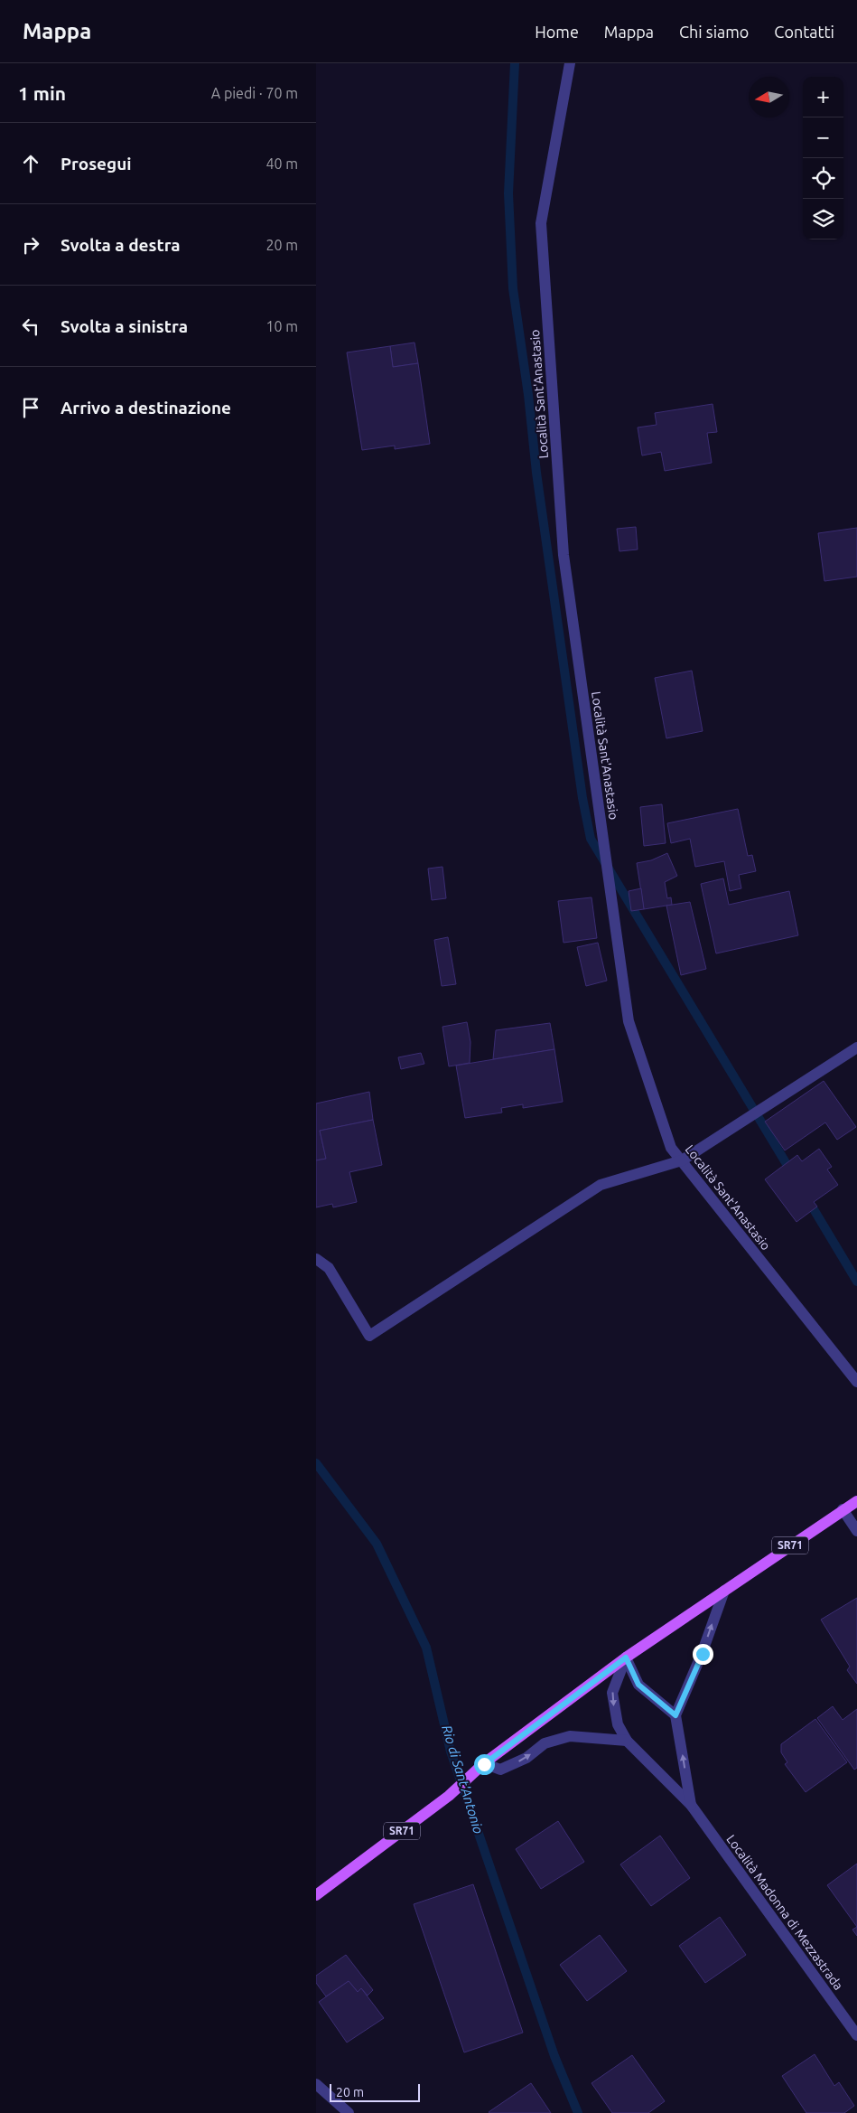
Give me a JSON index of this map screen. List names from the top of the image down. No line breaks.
{"streets":{"main road":["SR71"],"street":["Località Sant'Anastasio","Località Madonna di Mezzastrada"]},"crossings":[["SR71","Località Madonna di Mezzastrada"]],"water":["Rio di Sant'Antonio"],"scale_bar":"20 m","north":"left","page":{"header":"Mappa","nav":["Home","Mappa","Chi siamo","Contatti"],"heading":["1 min","A piedi · 70 m"],"map_buttons":["+","−"],"list":[["Prosegui","40 m"],["Svolta a destra","20 m"],["Svolta a sinistra","10 m"],"Arrivo a destinazione"],"scale":"20 m"}}
